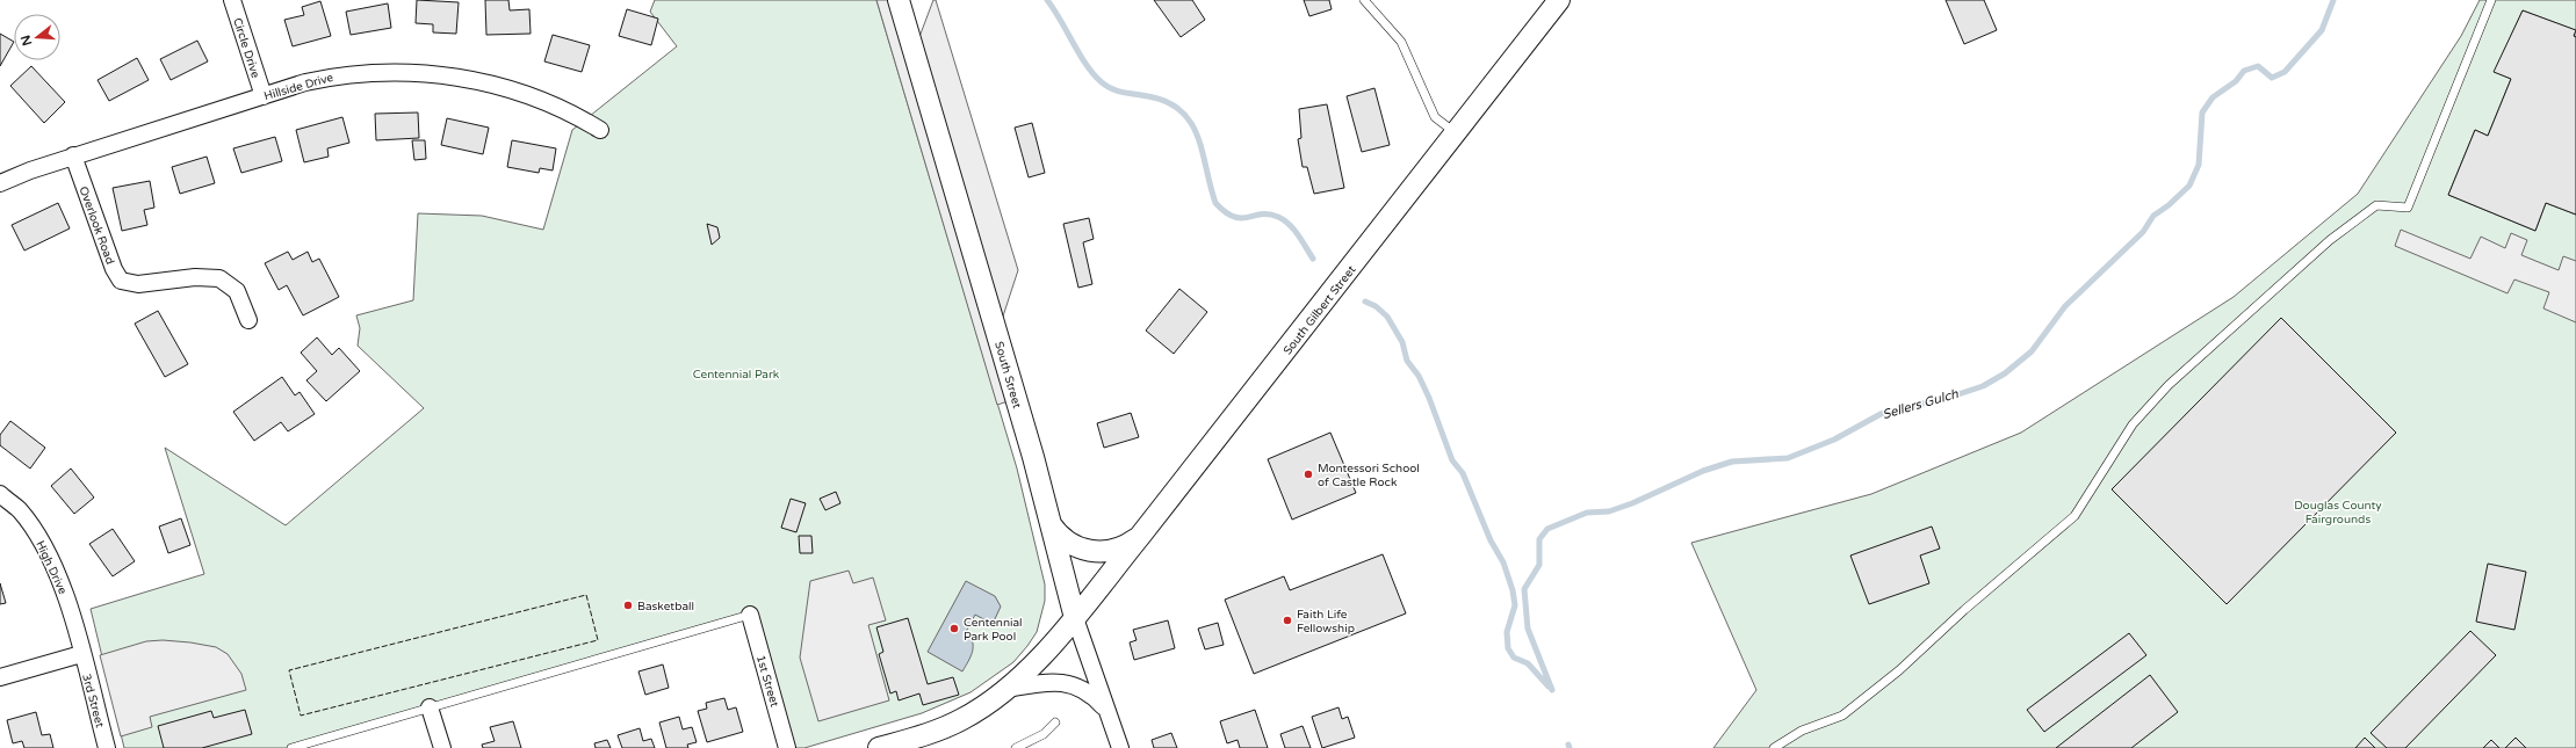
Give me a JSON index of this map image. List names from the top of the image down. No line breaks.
{"streets":{"street":["Circle Drive","Hillside Drive","Overlook Road","South Gilbert Street","South Street","High Drive","1st Street","3rd Street"]},"crossings":[["Circle Drive","Hillside Drive"],["Hillside Drive","Overlook Road"],["South Gilbert Street","South Street"],["High Drive","3rd Street"]],"water":["Sellers Gulch"],"parks":["Centennial Park","Douglas County Fairgrounds"],"places":["Montessori School of Castle Rock","Basketball","Faith Life Fellowship","Centennial Park Pool"],"north":"left"}
